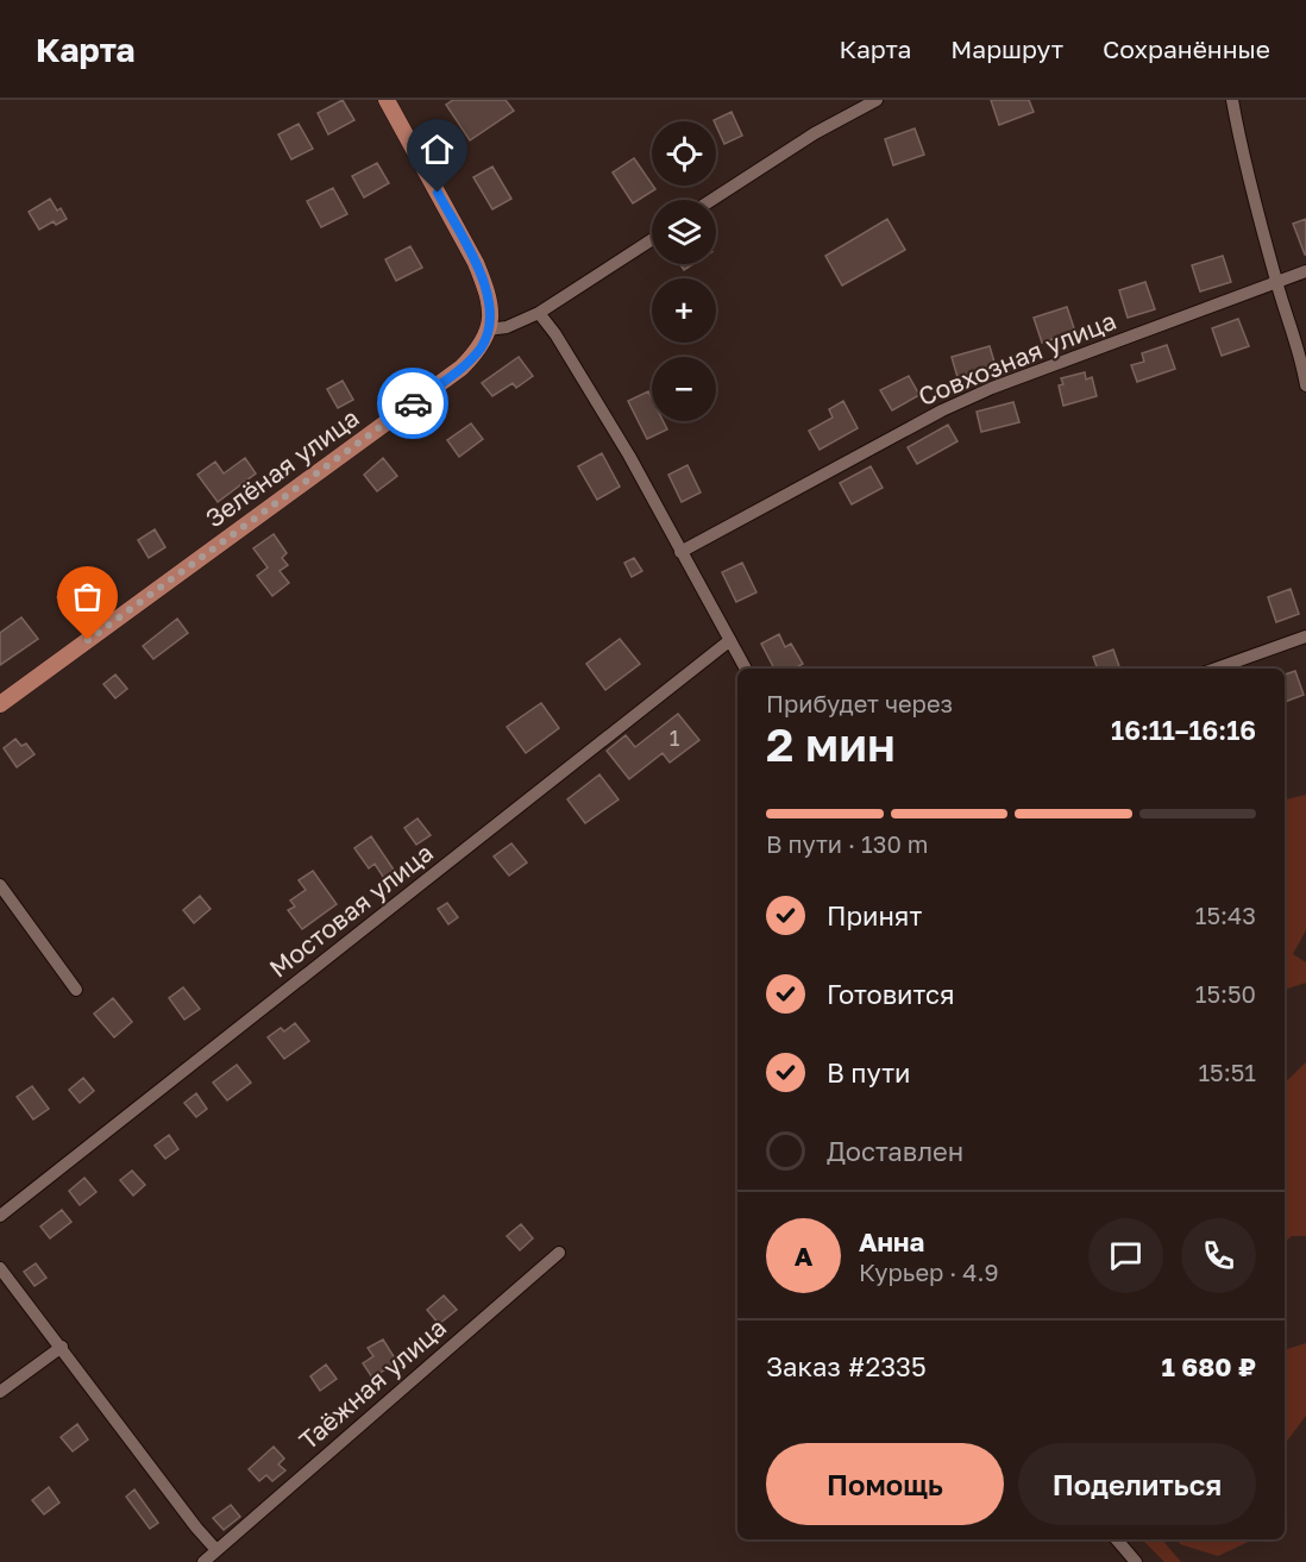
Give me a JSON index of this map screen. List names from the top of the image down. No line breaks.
{"streets":{"main road":["Зелёная улица"],"street":["Совхозная улица","Мостовая улица","Таёжная улица"]},"house_numbers":["1"],"page":{"header":"Карта","nav":["Карта","Маршрут","Сохранённые"],"map_buttons":["+","−"],"heading":["2 мин","Прибудет через","16:11–16:16"],"panel":["Анна","Курьер · 4.9","Заказ #2335","1 680 ₽"],"bar":"В пути · 130 m","list":[["Принят","15:43"],["Готовится","15:50"],["В пути","15:51"],"Доставлен"],"round":"А","buttons":["Помощь","Поделиться"]}}
